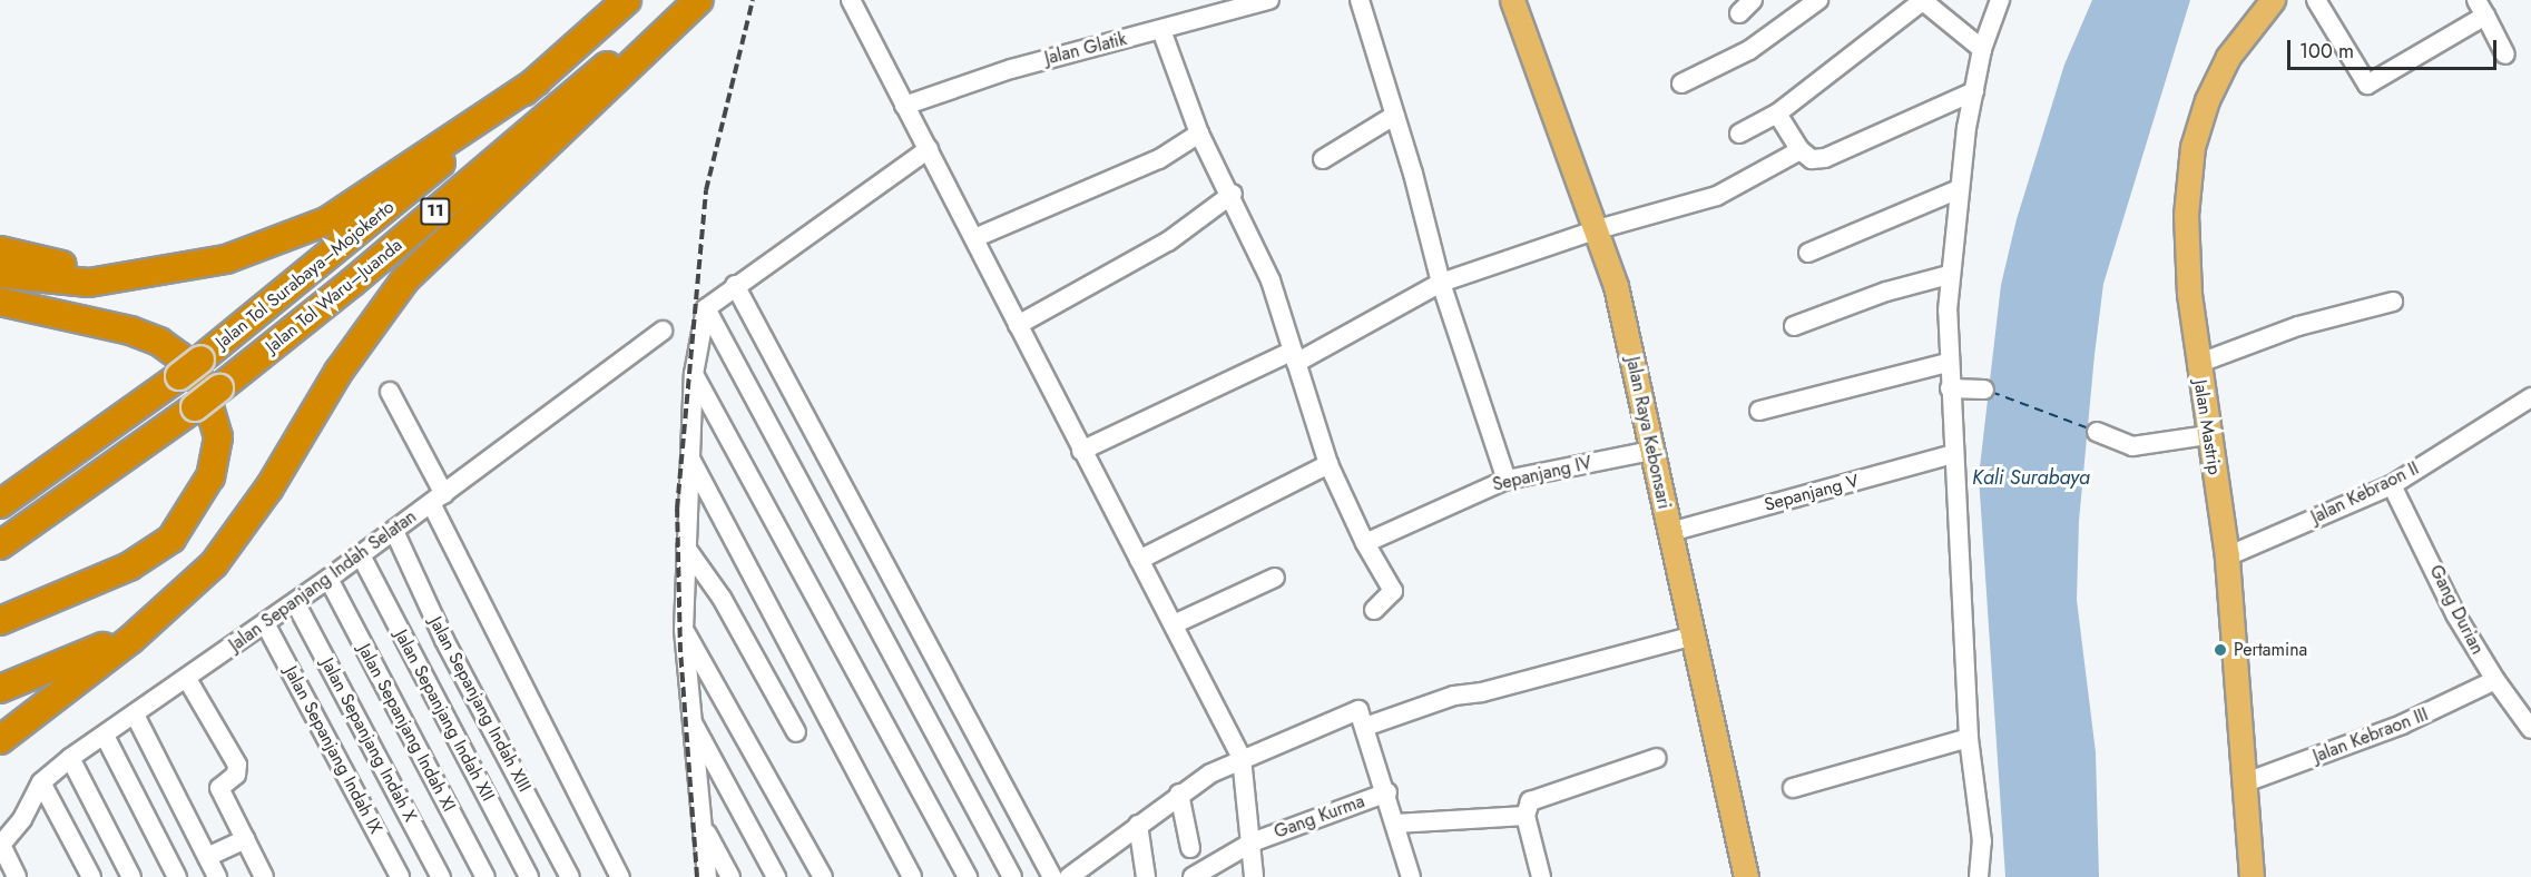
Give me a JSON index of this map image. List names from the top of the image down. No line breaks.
{"streets":{"highway":["11","Jalan Tol Surabaya–Mojokerto","Jalan Tol Waru–Juanda"],"main road":["Jalan Mastrip","Jalan Raya Kebonsari"],"street":["Jalan Glatik","Sepanjang IV","Sepanjang V","Jalan Kebraon II","Jalan Sepanjang Indah Selatan","Gang Durian","Jalan Sepanjang Indah XIII","Jalan Sepanjang Indah XII","Jalan Sepanjang Indah XI","Jalan Kebraon III","Jalan Sepanjang Indah X","Jalan Sepanjang Indah IX","Gang Kurma"]},"crossings":[["Jalan Mastrip","Jalan Kebraon II"],["Jalan Mastrip","Jalan Kebraon III"],["Jalan Raya Kebonsari","Sepanjang IV"],["Jalan Raya Kebonsari","Sepanjang V"],["Jalan Kebraon II","Gang Durian"],["Jalan Sepanjang Indah Selatan","Jalan Sepanjang Indah XIII"],["Jalan Sepanjang Indah Selatan","Jalan Sepanjang Indah XII"],["Jalan Sepanjang Indah Selatan","Jalan Sepanjang Indah XI"],["Jalan Sepanjang Indah Selatan","Jalan Sepanjang Indah X"],["Jalan Sepanjang Indah Selatan","Jalan Sepanjang Indah IX"],["Gang Durian","Jalan Kebraon III"]],"water":["Kali Surabaya"],"places":["Pertamina"],"scale_bar":"100 m"}
